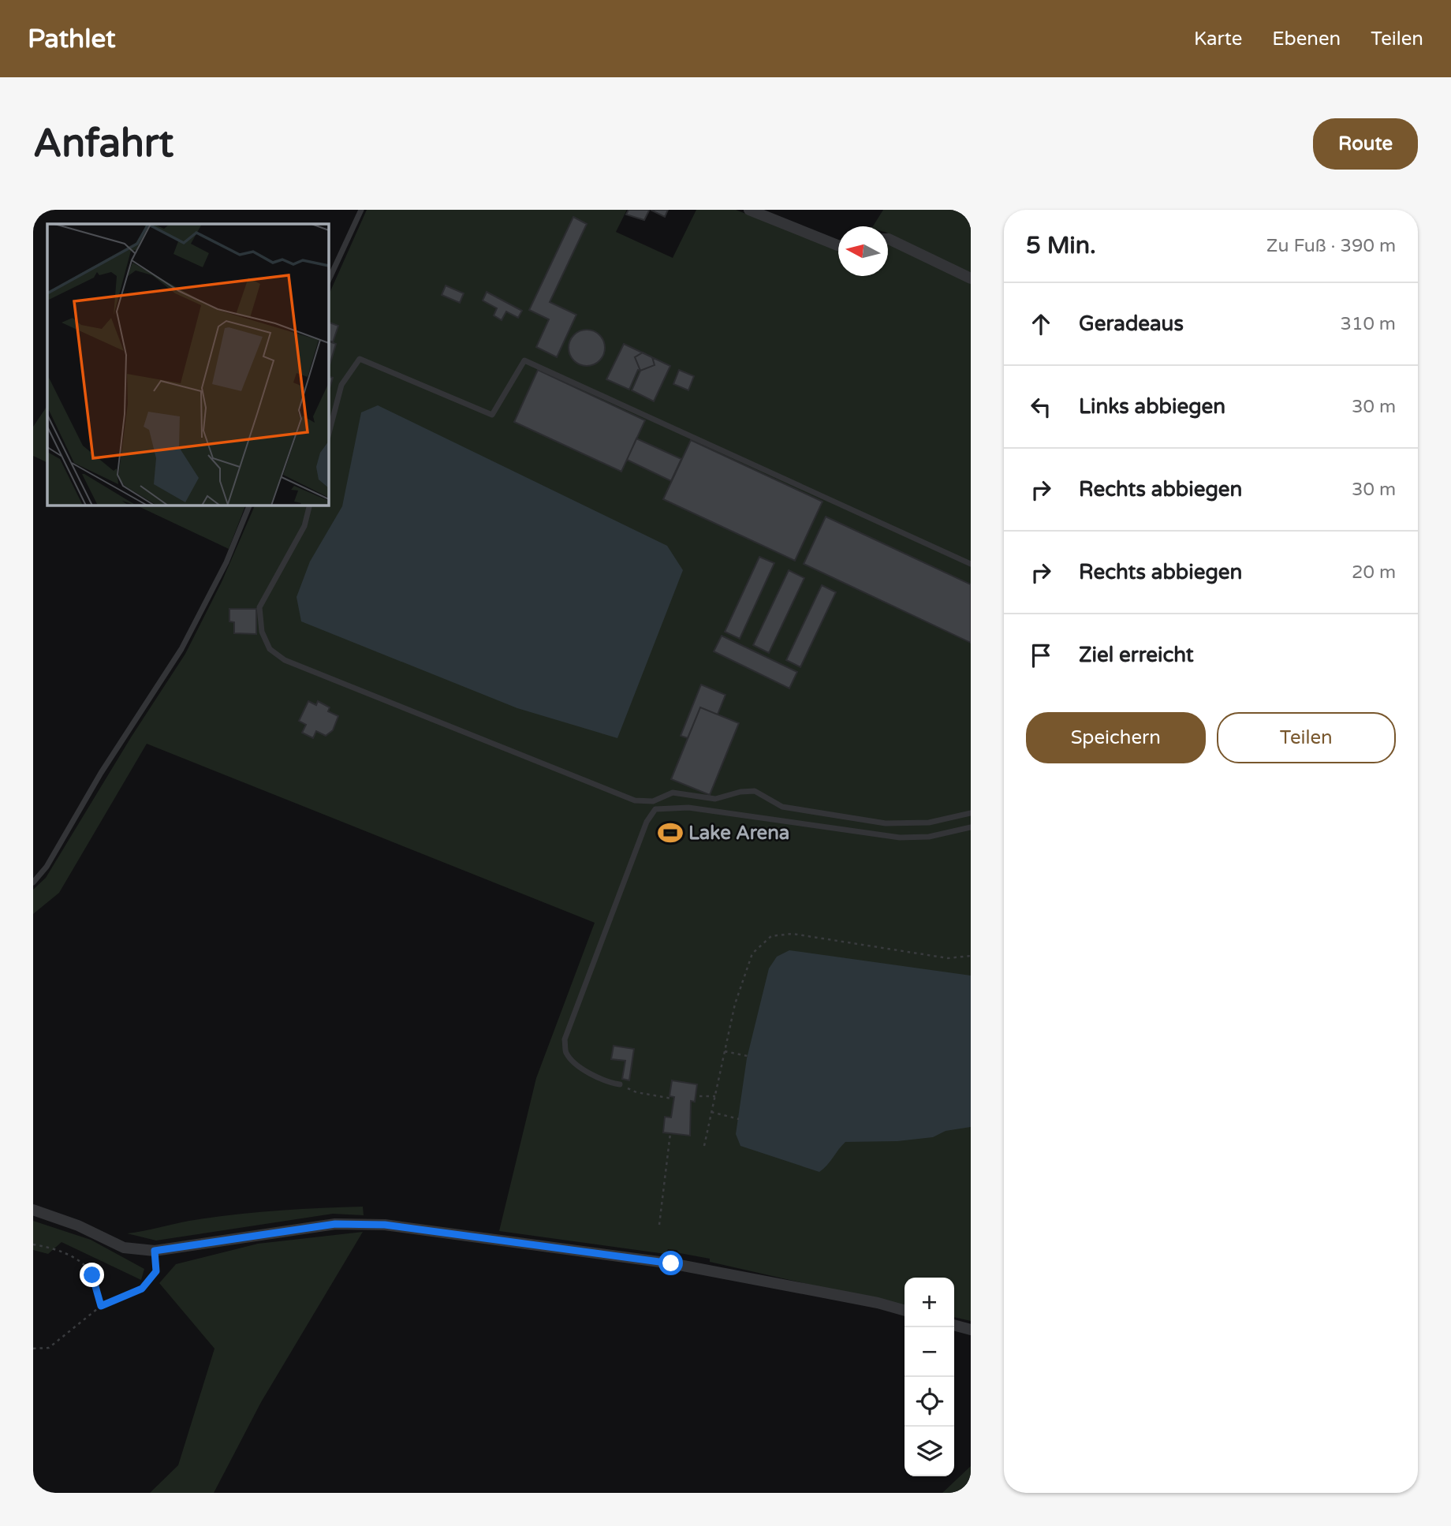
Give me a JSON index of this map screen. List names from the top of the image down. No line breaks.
{"places":{"sports":["Lake Arena"]},"north":"left","page":{"header":"Pathlet","nav":["Karte","Ebenen","Teilen"],"buttons":["Route",["Speichern","Teilen"]],"title":"Anfahrt","heading":["5 Min.","Zu Fuß · 390 m"],"list":[["Geradeaus","310 m"],["Links abbiegen","30 m"],["Rechts abbiegen","30 m"],["Rechts abbiegen","20 m"],"Ziel erreicht"],"map_buttons":["+","−"]}}
